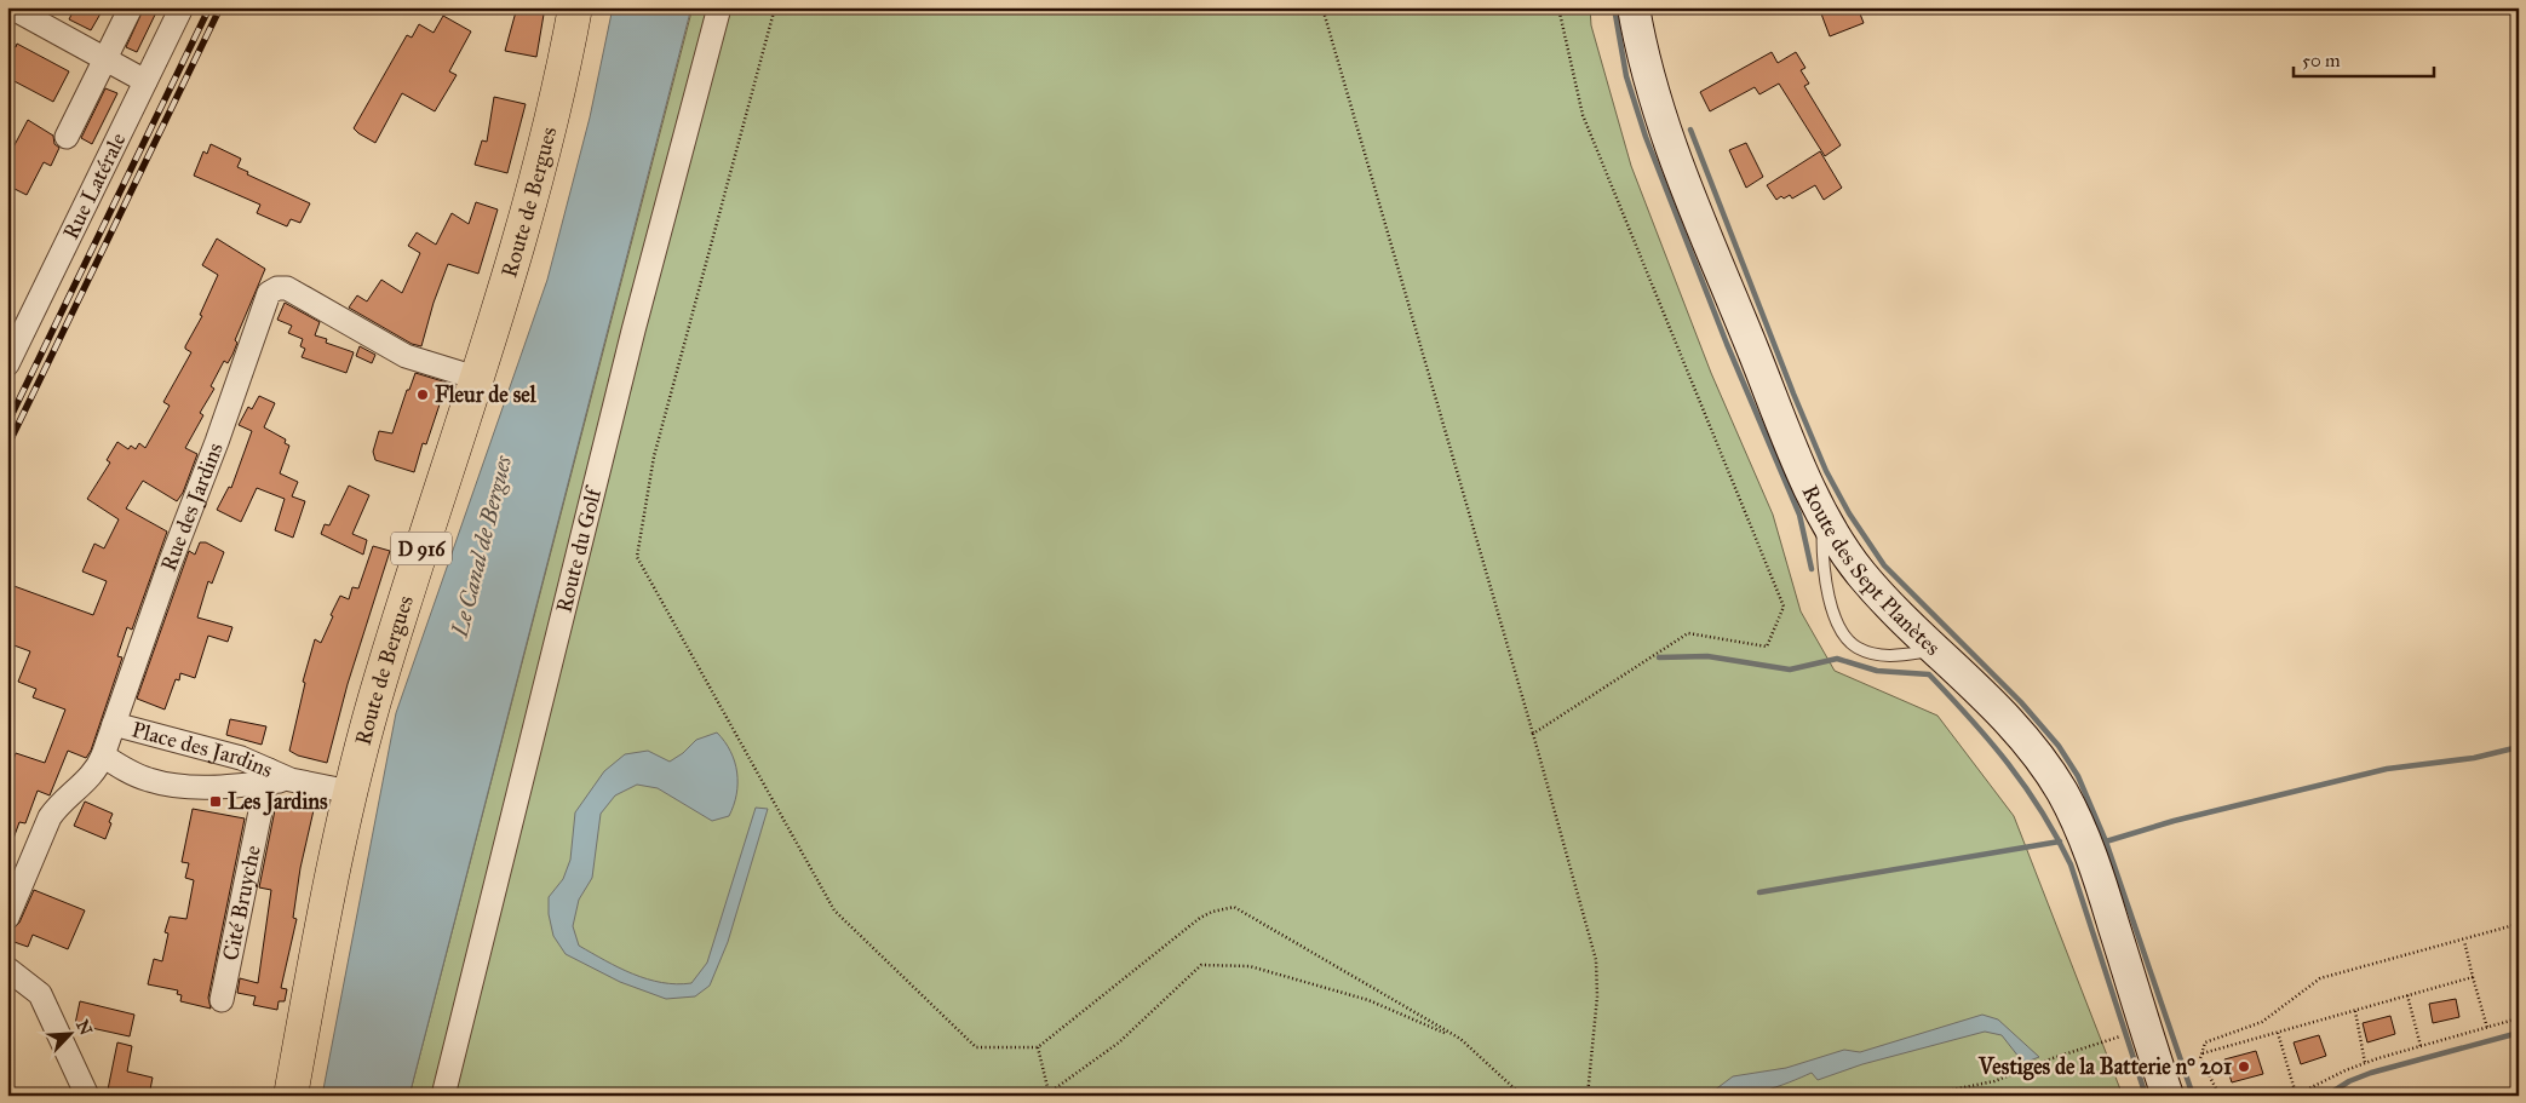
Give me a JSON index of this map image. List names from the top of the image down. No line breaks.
{"streets":{"main road":["Route de Bergues","D 916","Route des Sept Planètes"],"street":["Rue Latérale","Rue des Jardins","Route du Golf","Place des Jardins","Cité Bruyche"]},"crossings":[["Route de Bergues","Rue des Jardins"],["Route de Bergues","Place des Jardins"],["Rue des Jardins","Place des Jardins"],["Place des Jardins","Cité Bruyche"]],"water":["Le Canal de Bergues"],"places":{"other":["Fleur de sel","Vestiges de la Batterie n° 201"],"transit":["Les Jardins"]},"scale_bar":"50 m","north":"top right"}
